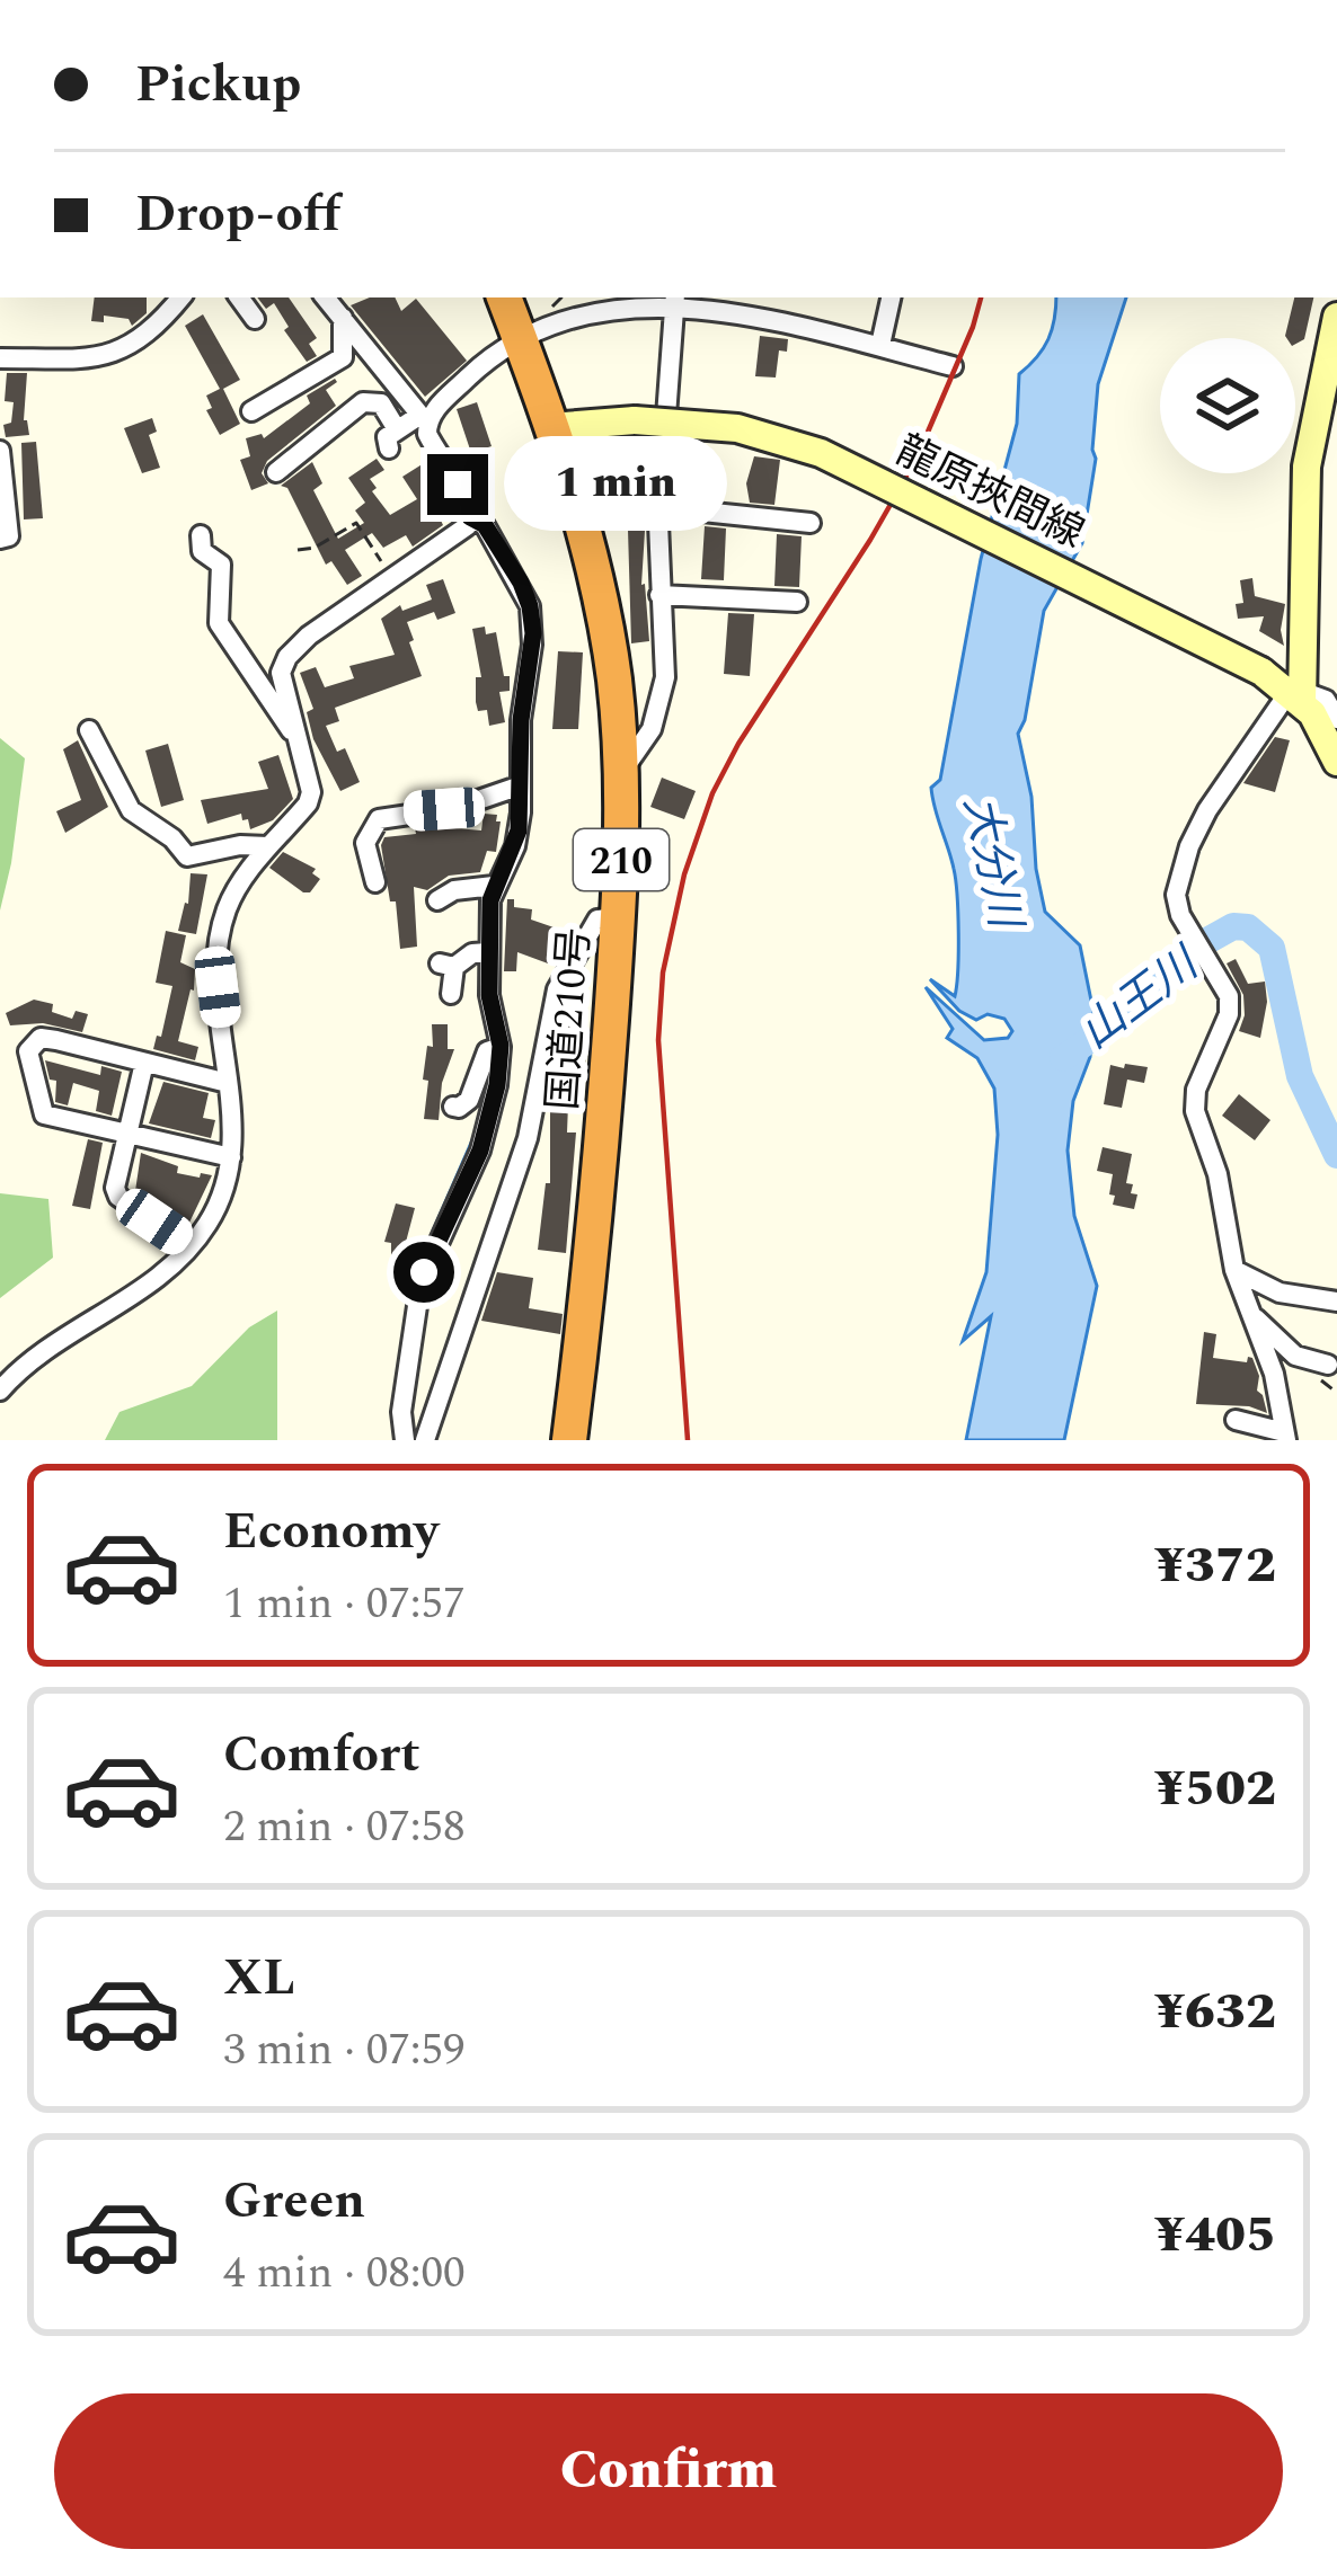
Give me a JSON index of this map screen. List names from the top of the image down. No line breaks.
{"streets":{"highway":["210","国道210号"],"main road":["龍原挾間線"]},"crossings":[["龍原挾間線","国道210号"]],"water":["大分川","山王川"],"page":{"banner":["Pickup","Drop-off"],"bubble":"1 min","list":[{"name":"Economy","note":"1 min · 07:57","value":"¥372"},{"name":"Comfort","note":"2 min · 07:58","value":"¥502"},{"name":"XL","note":"3 min · 07:59","value":"¥632"},{"name":"Green","note":"4 min · 08:00","value":"¥405"}],"buttons":"Confirm"}}
